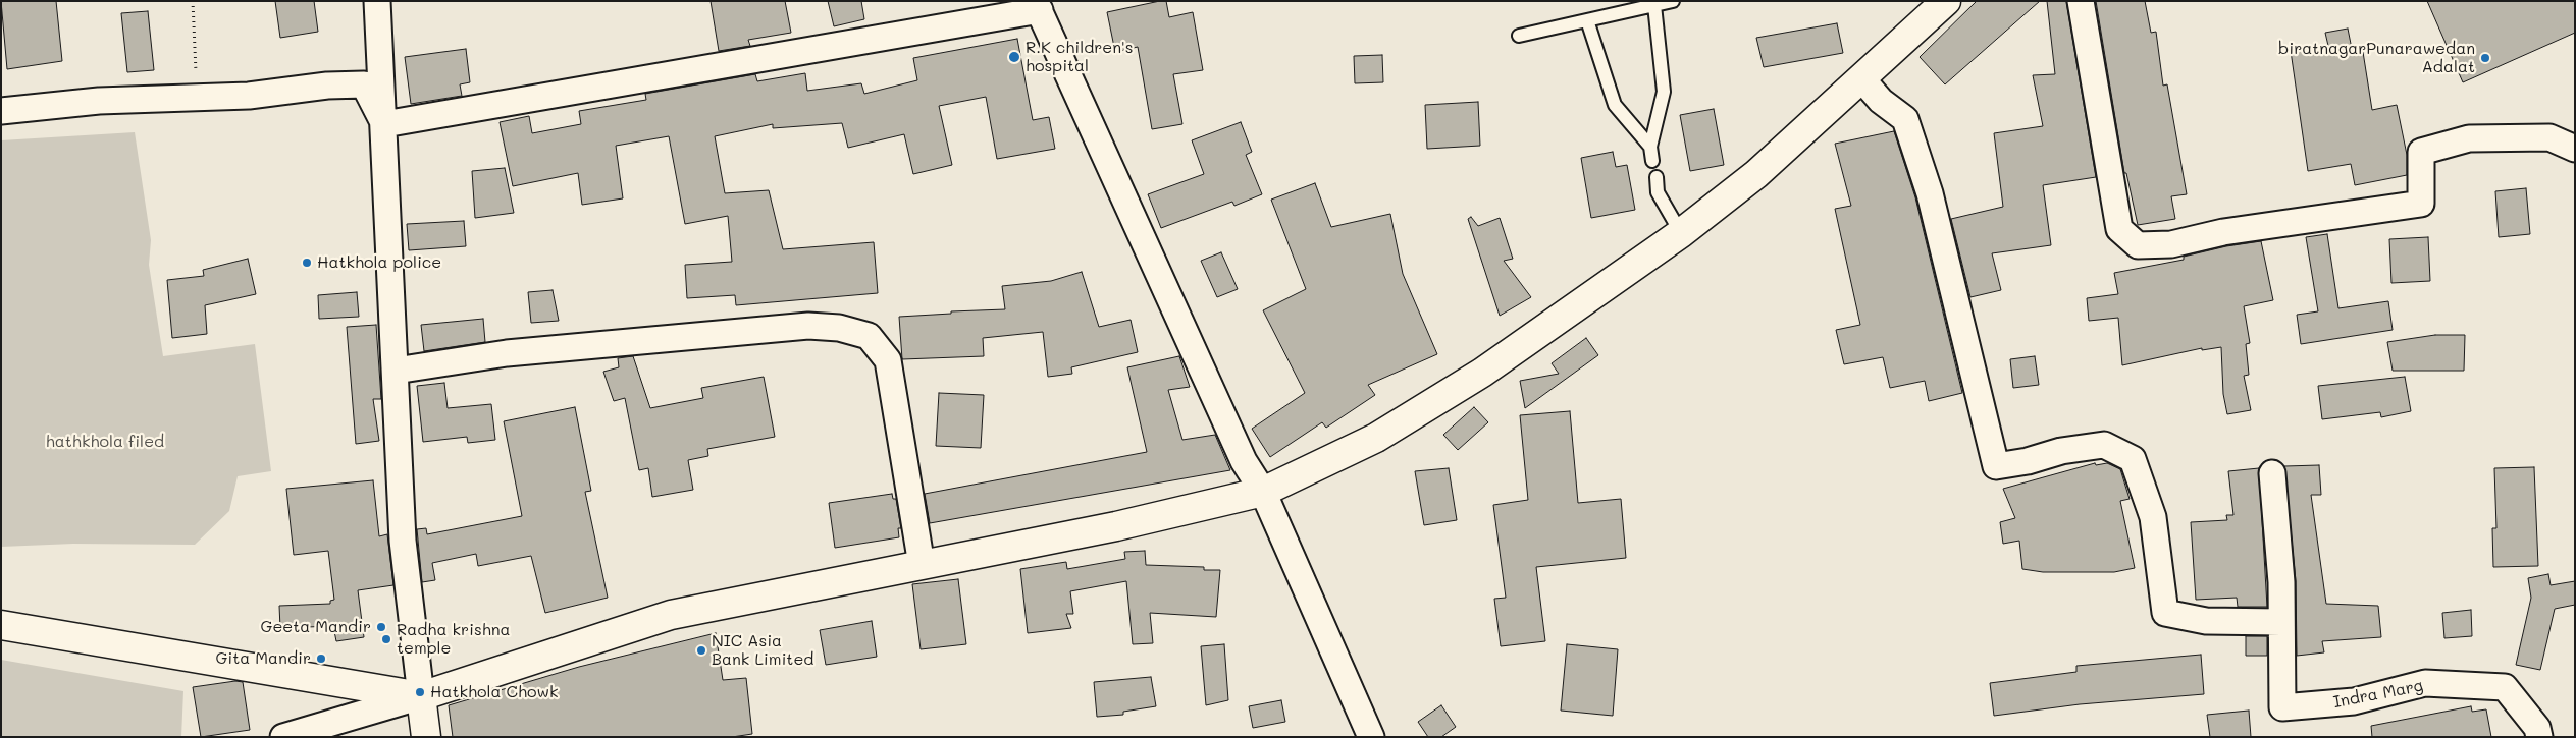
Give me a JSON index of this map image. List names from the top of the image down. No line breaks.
{"streets":{"street":["Indra Marg"]},"parks":["hathkhola filed"],"places":["R.K children's hospital","biratnagarPunarawedan Adalat","Hatkhola police","Geeta Mandir","Radha krishna temple","NIC Asia Bank Limited","Gita Mandir","Hatkhola Chowk"]}
